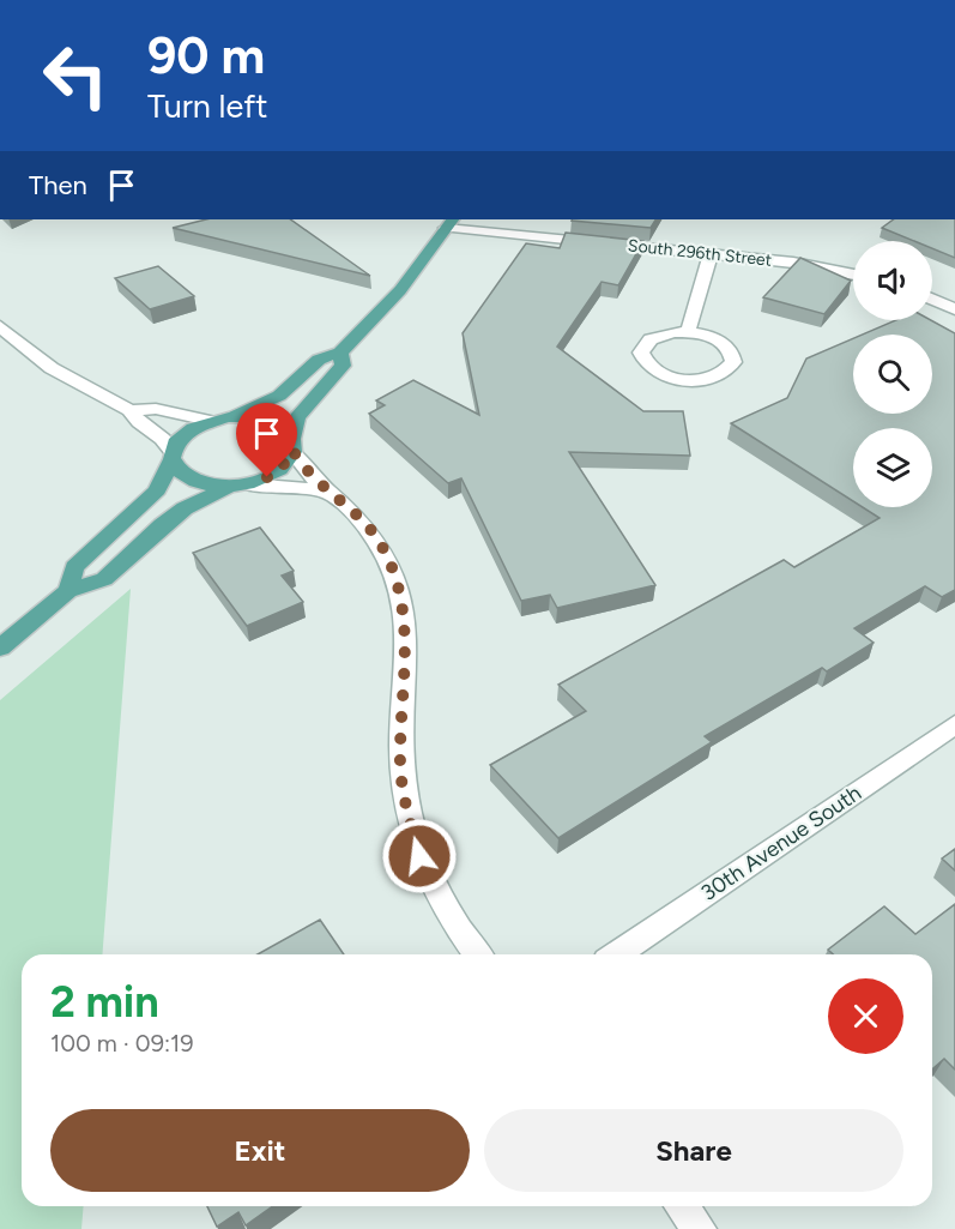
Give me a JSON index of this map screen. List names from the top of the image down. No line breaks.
{"streets":{"street":["South 296th Street","30th Avenue South"]},"page":{"turn":["90 m","Turn left"],"then":"Then","heading":["2 min","100 m · 09:19"],"buttons":["Exit","Share"]}}
